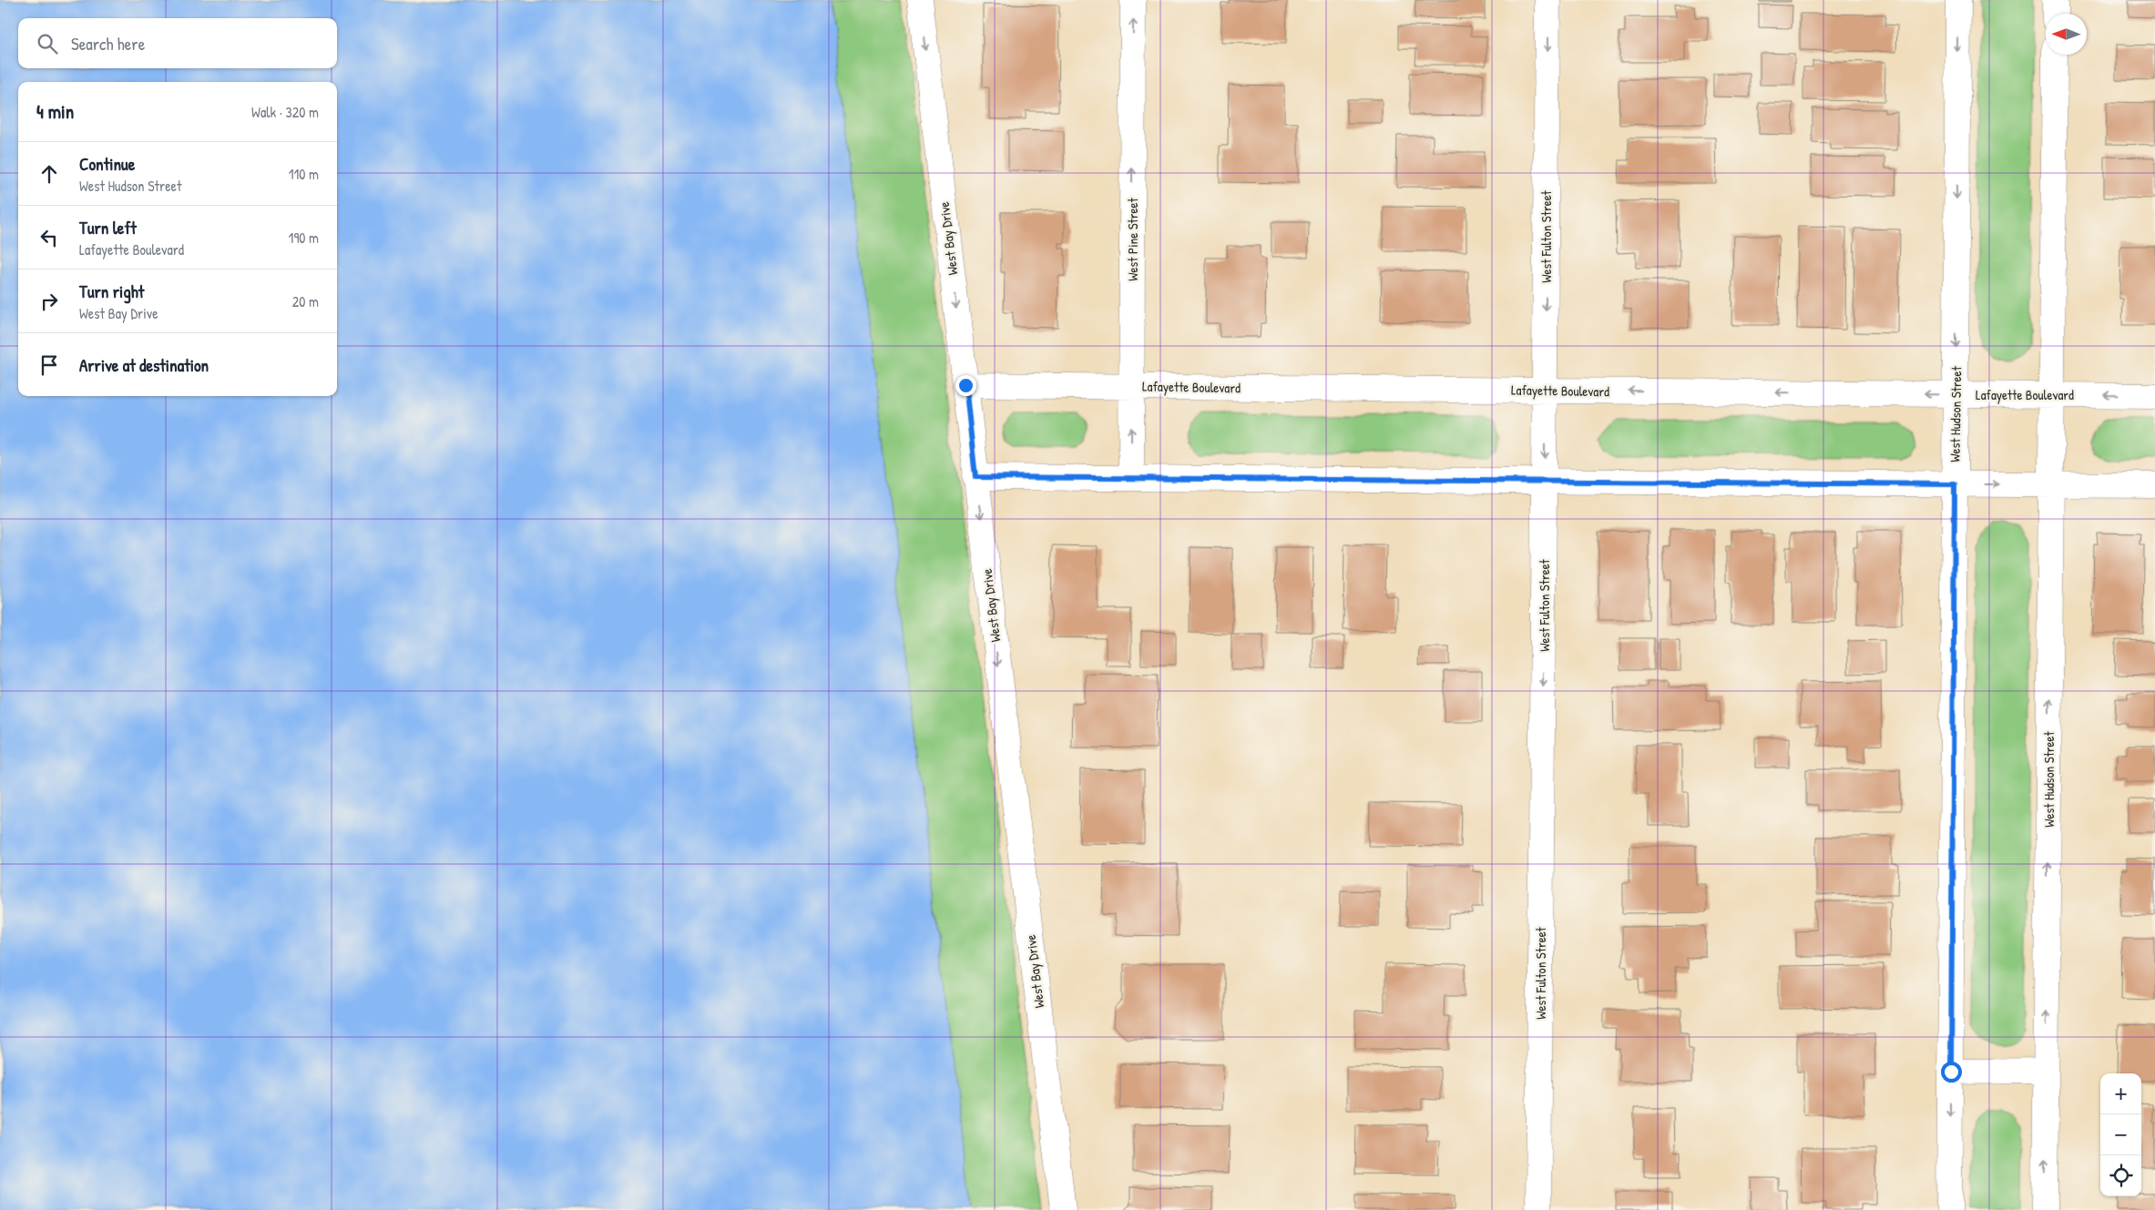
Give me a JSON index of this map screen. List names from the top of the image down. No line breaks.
{"streets":{"street":["West Fulton Street","West Bay Drive","West Pine Street","Lafayette Boulevard","West Hudson Street"]},"crossings":[["West Fulton Street","Lafayette Boulevard"],["West Bay Drive","Lafayette Boulevard"],["West Pine Street","Lafayette Boulevard"],["Lafayette Boulevard","West Hudson Street"]],"one_way":["West Fulton Street","West Bay Drive","West Pine Street"],"north":"left","page":{"search":"Search here","heading":["4 min","Walk · 320 m"],"list":[["Continue","West Hudson Street","110 m"],["Turn left","Lafayette Boulevard","190 m"],["Turn right","West Bay Drive","20 m"],"Arrive at destination"],"map_buttons":["+","−"]}}
